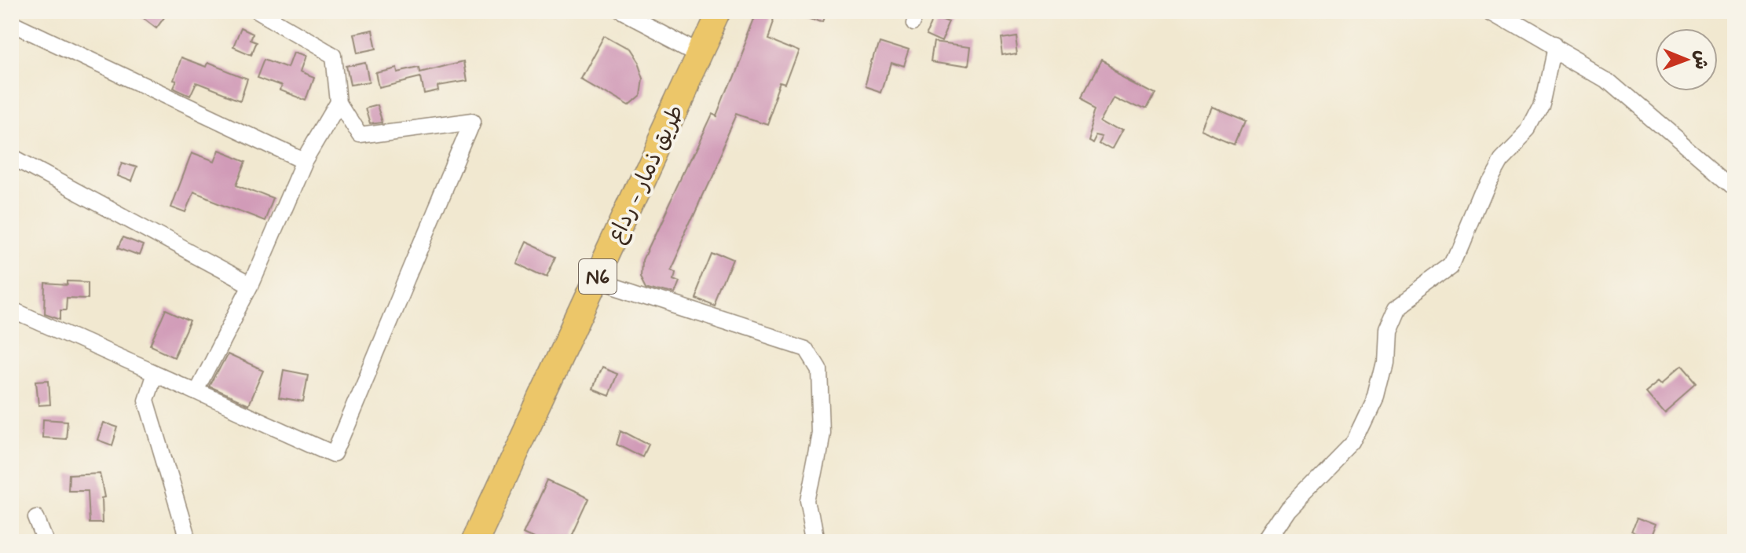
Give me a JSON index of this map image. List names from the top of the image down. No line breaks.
{"streets":{"main road":["طريق ذمار - رداع","N6"]},"north":"right"}
